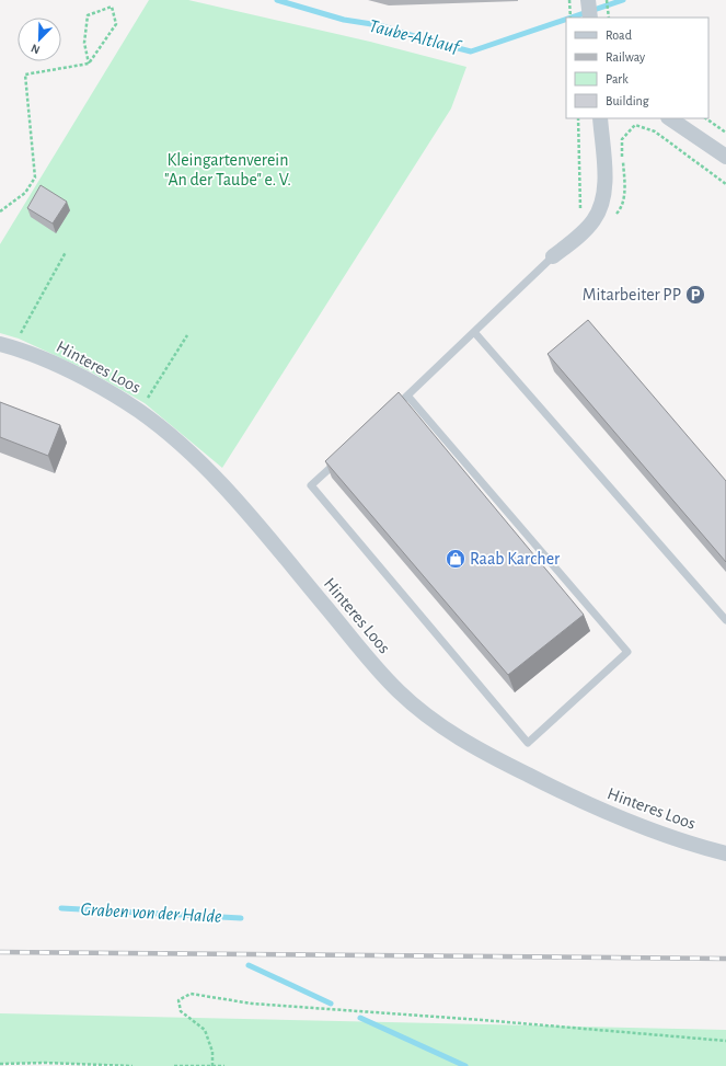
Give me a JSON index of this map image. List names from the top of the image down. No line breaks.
{"streets":{"street":["Hinteres Loos"]},"water":["Taube-Altlauf","Graben von der Halde"],"parks":["Kleingartenverein \"An der Taube\" e. V."],"places":{"parking":["Mitarbeiter PP"],"shop":["Raab Karcher"]},"legend":["Road","Railway","Park","Building"],"north":"bottom left"}
